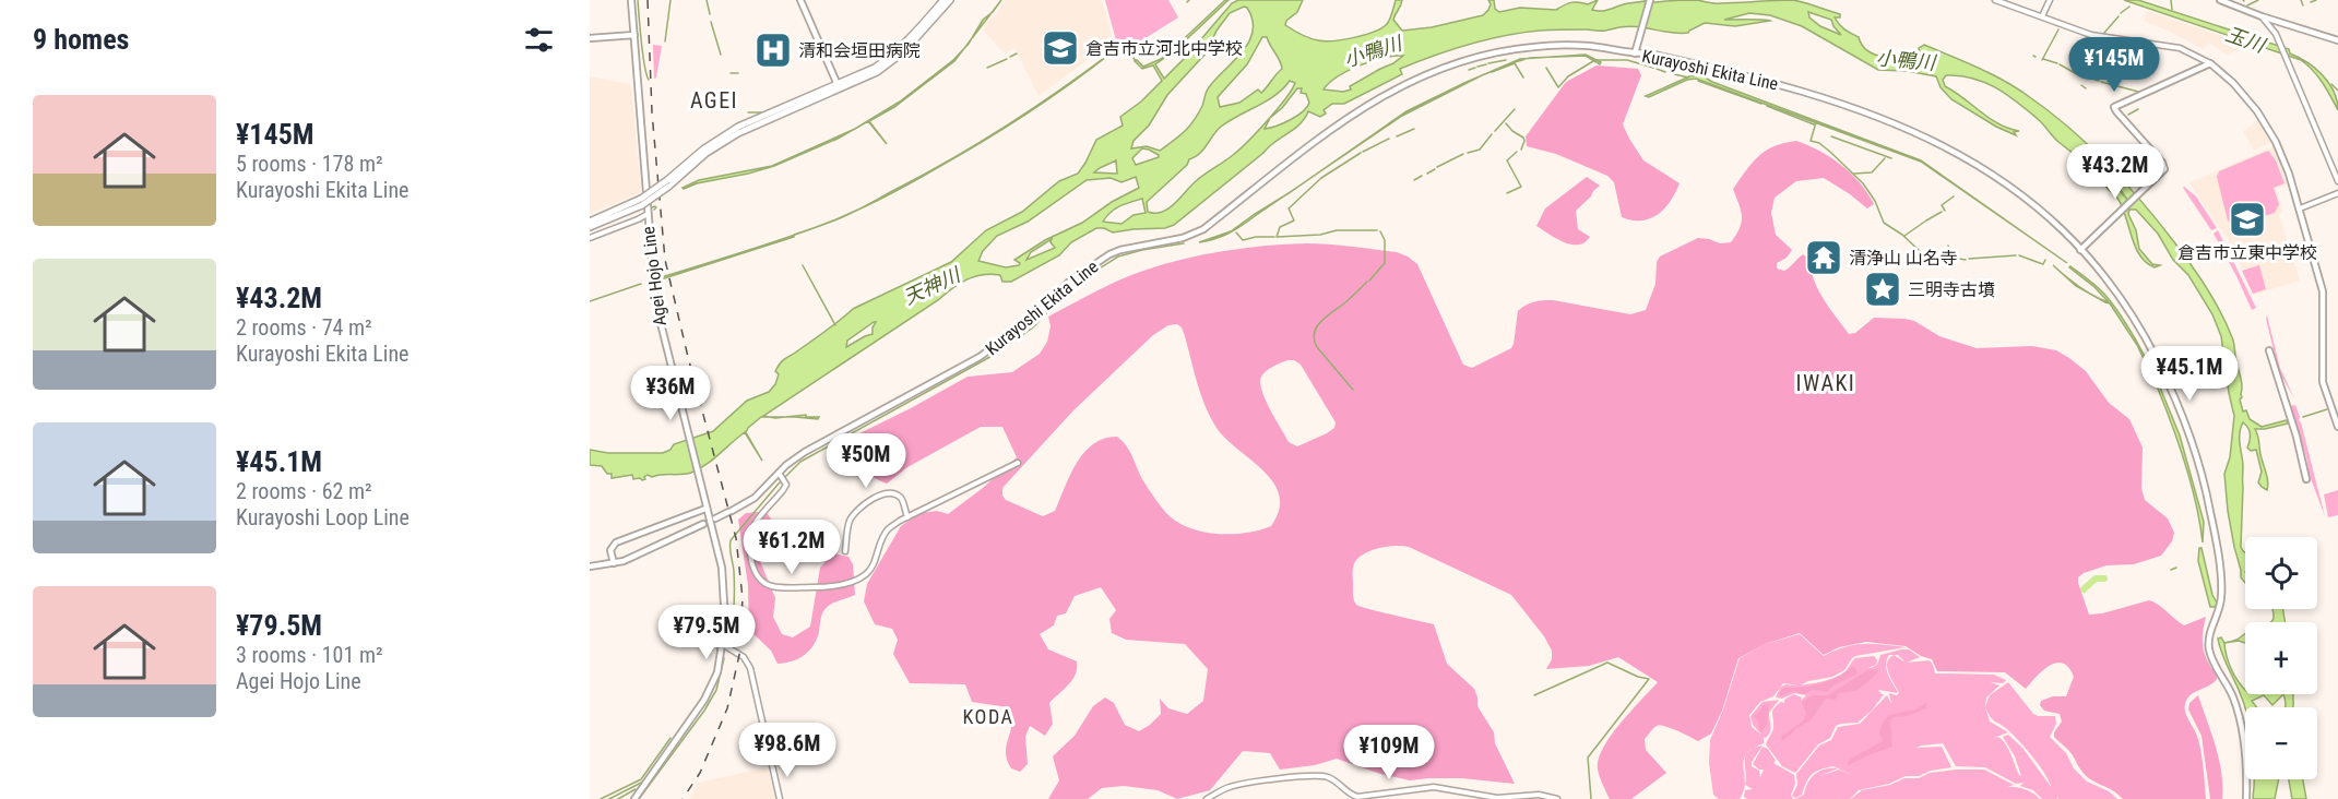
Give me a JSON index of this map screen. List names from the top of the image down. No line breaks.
{"streets":{"main road":["Kurayoshi Ekita Line","Agei Hojo Line"]},"districts":["AGEI","IWAKI","KODA"],"water":["玉川","小鴨川","天神川"],"places":{"school or university":["倉吉市立河北中学校","倉吉市立東中学校"],"hospital":["清和会垣田病院"],"temple":["清浄山 山名寺"],"place":["三明寺古墳"]},"page":{"heading":"9 homes","price":["¥145M","¥43.2M","¥45.1M","¥36M","¥50M","¥61.2M","¥79.5M","¥98.6M","¥109M"],"list":[{"name":"¥145M","note":"5 rooms · 178 m² · Kurayoshi Ekita Line"},{"name":"¥43.2M","note":"2 rooms · 74 m² · Kurayoshi Ekita Line"},{"name":"¥45.1M","note":"2 rooms · 62 m² · Kurayoshi Loop Line"},{"name":"¥79.5M","note":"3 rooms · 101 m² · Agei Hojo Line"}],"map_buttons":["+","−"]}}
